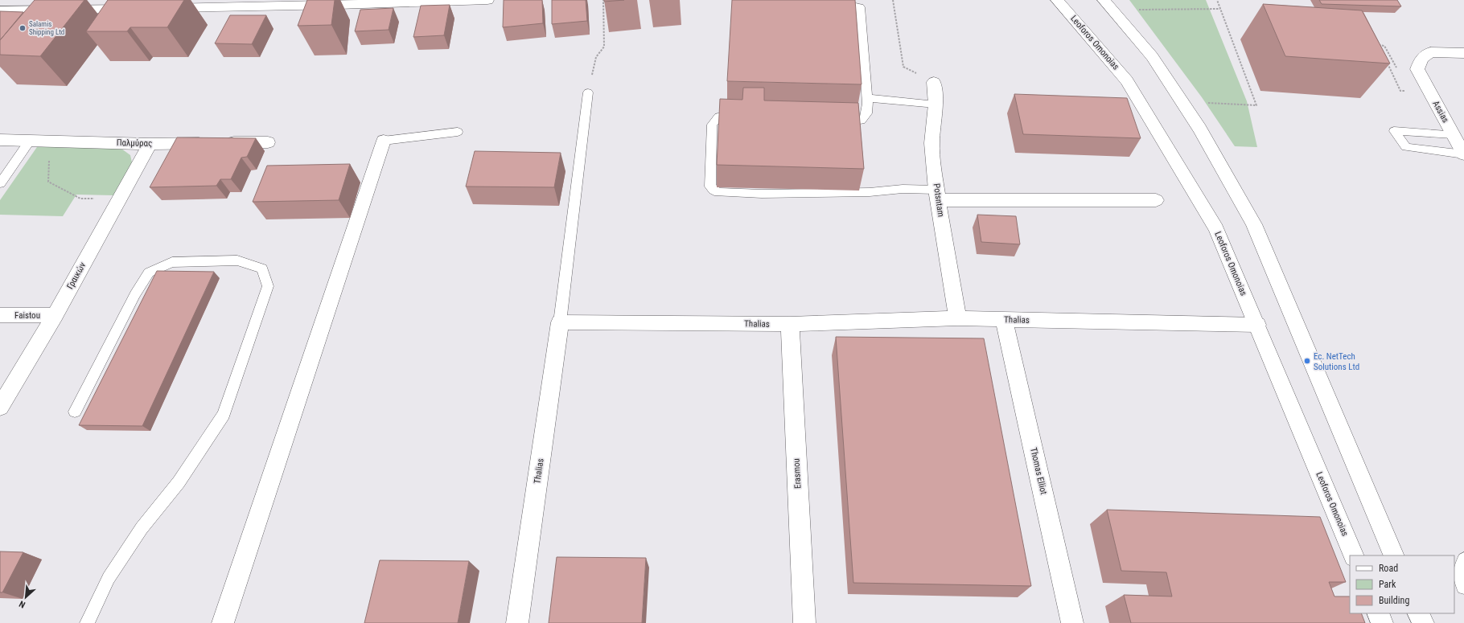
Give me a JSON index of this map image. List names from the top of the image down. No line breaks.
{"streets":{"street":["Leoforos Omonoias","Assias","Παλμύρας","Potsntam","Γραικών","Faistou","Thalias","Thomas Elliot","Erasmou"]},"crossings":[["Leoforos Omonoias","Thalias"],["Παλμύρας","Γραικών"],["Potsntam","Thalias"],["Γραικών","Faistou"],["Thalias","Thomas Elliot"],["Thalias","Erasmou"]],"places":["Salamis Shipping Ltd","Ec. NetTech Solutions Ltd"],"legend":["Road","Park","Building"],"north":"bottom left"}
